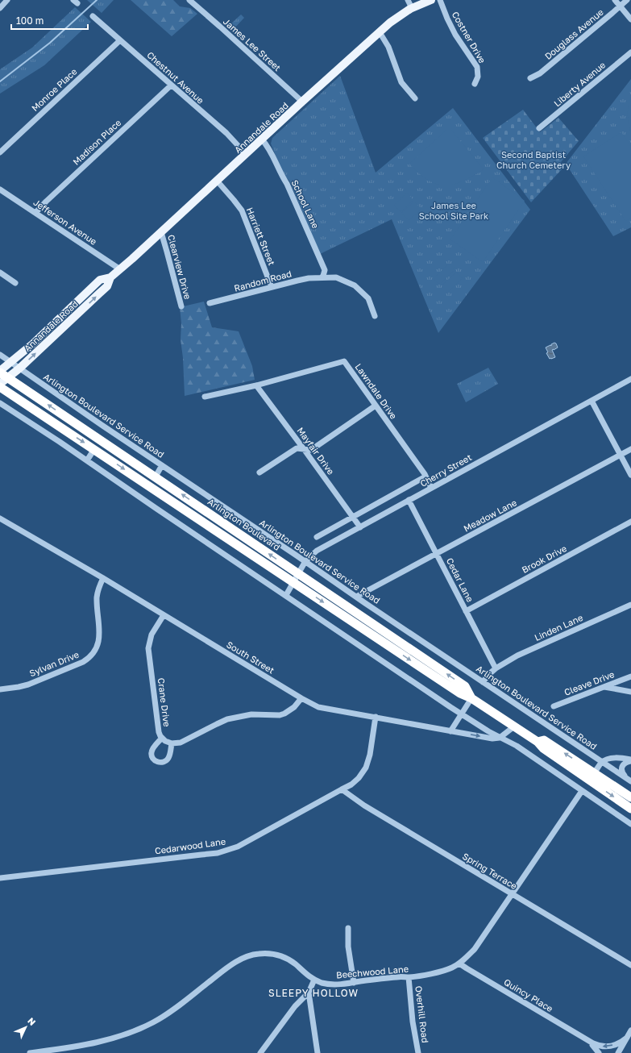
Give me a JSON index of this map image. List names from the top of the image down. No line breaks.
{"streets":{"highway":["Arlington Boulevard"],"main road":["Annandale Road"],"street":["Douglass Avenue","Costner Drive","James Lee Street","Chestnut Avenue","Liberty Avenue","Monroe Place","Madison Place","School Lane","Jefferson Avenue","Harriett Street","Clearview Drive","Random Road","Lawndale Drive","Arlington Boulevard Service Road","Mayfair Drive","Cherry Street","Meadow Lane","Brook Drive","Cedar Lane","Linden Lane","South Street","Sylvan Drive","Cleave Drive","Crane Drive","Cedarwood Lane","Spring Terrace","Beechwood Lane","Quincy Place","Overhill Road"]},"crossings":[["James Lee Street","Annandale Road"],["Chestnut Avenue","Monroe Place"],["Chestnut Avenue","Annandale Road"],["Chestnut Avenue","Madison Place"],["Annandale Road","School Lane"],["Annandale Road","Jefferson Avenue"],["Annandale Road","Harriett Street"],["Annandale Road","Clearview Drive"],["Annandale Road","Arlington Boulevard Service Road"],["Annandale Road","Arlington Boulevard"],["Madison Place","Jefferson Avenue"],["School Lane","Random Road"],["Harriett Street","Random Road"],["Lawndale Drive","Mayfair Drive"],["Lawndale Drive","Cherry Street"],["Arlington Boulevard Service Road","Cherry Street"],["Arlington Boulevard Service Road","Meadow Lane"],["Arlington Boulevard Service Road","Linden Lane"],["Mayfair Drive","Cherry Street"],["Cherry Street","Arlington Boulevard"],["Cherry Street","Cedar Lane"],["Meadow Lane","Cedar Lane"],["Brook Drive","Cedar Lane"],["Cedar Lane","Linden Lane"],["South Street","Sylvan Drive"],["South Street","Crane Drive"],["South Street","Cedarwood Lane"],["Cedarwood Lane","Spring Terrace"],["Spring Terrace","Beechwood Lane"],["Beechwood Lane","Quincy Place"],["Beechwood Lane","Overhill Road"]],"districts":["SLEEPY HOLLOW"],"parks":["Second Baptist Church Cemetery","James Lee School Site Park"],"scale_bar":"100 m","north":"top right"}
